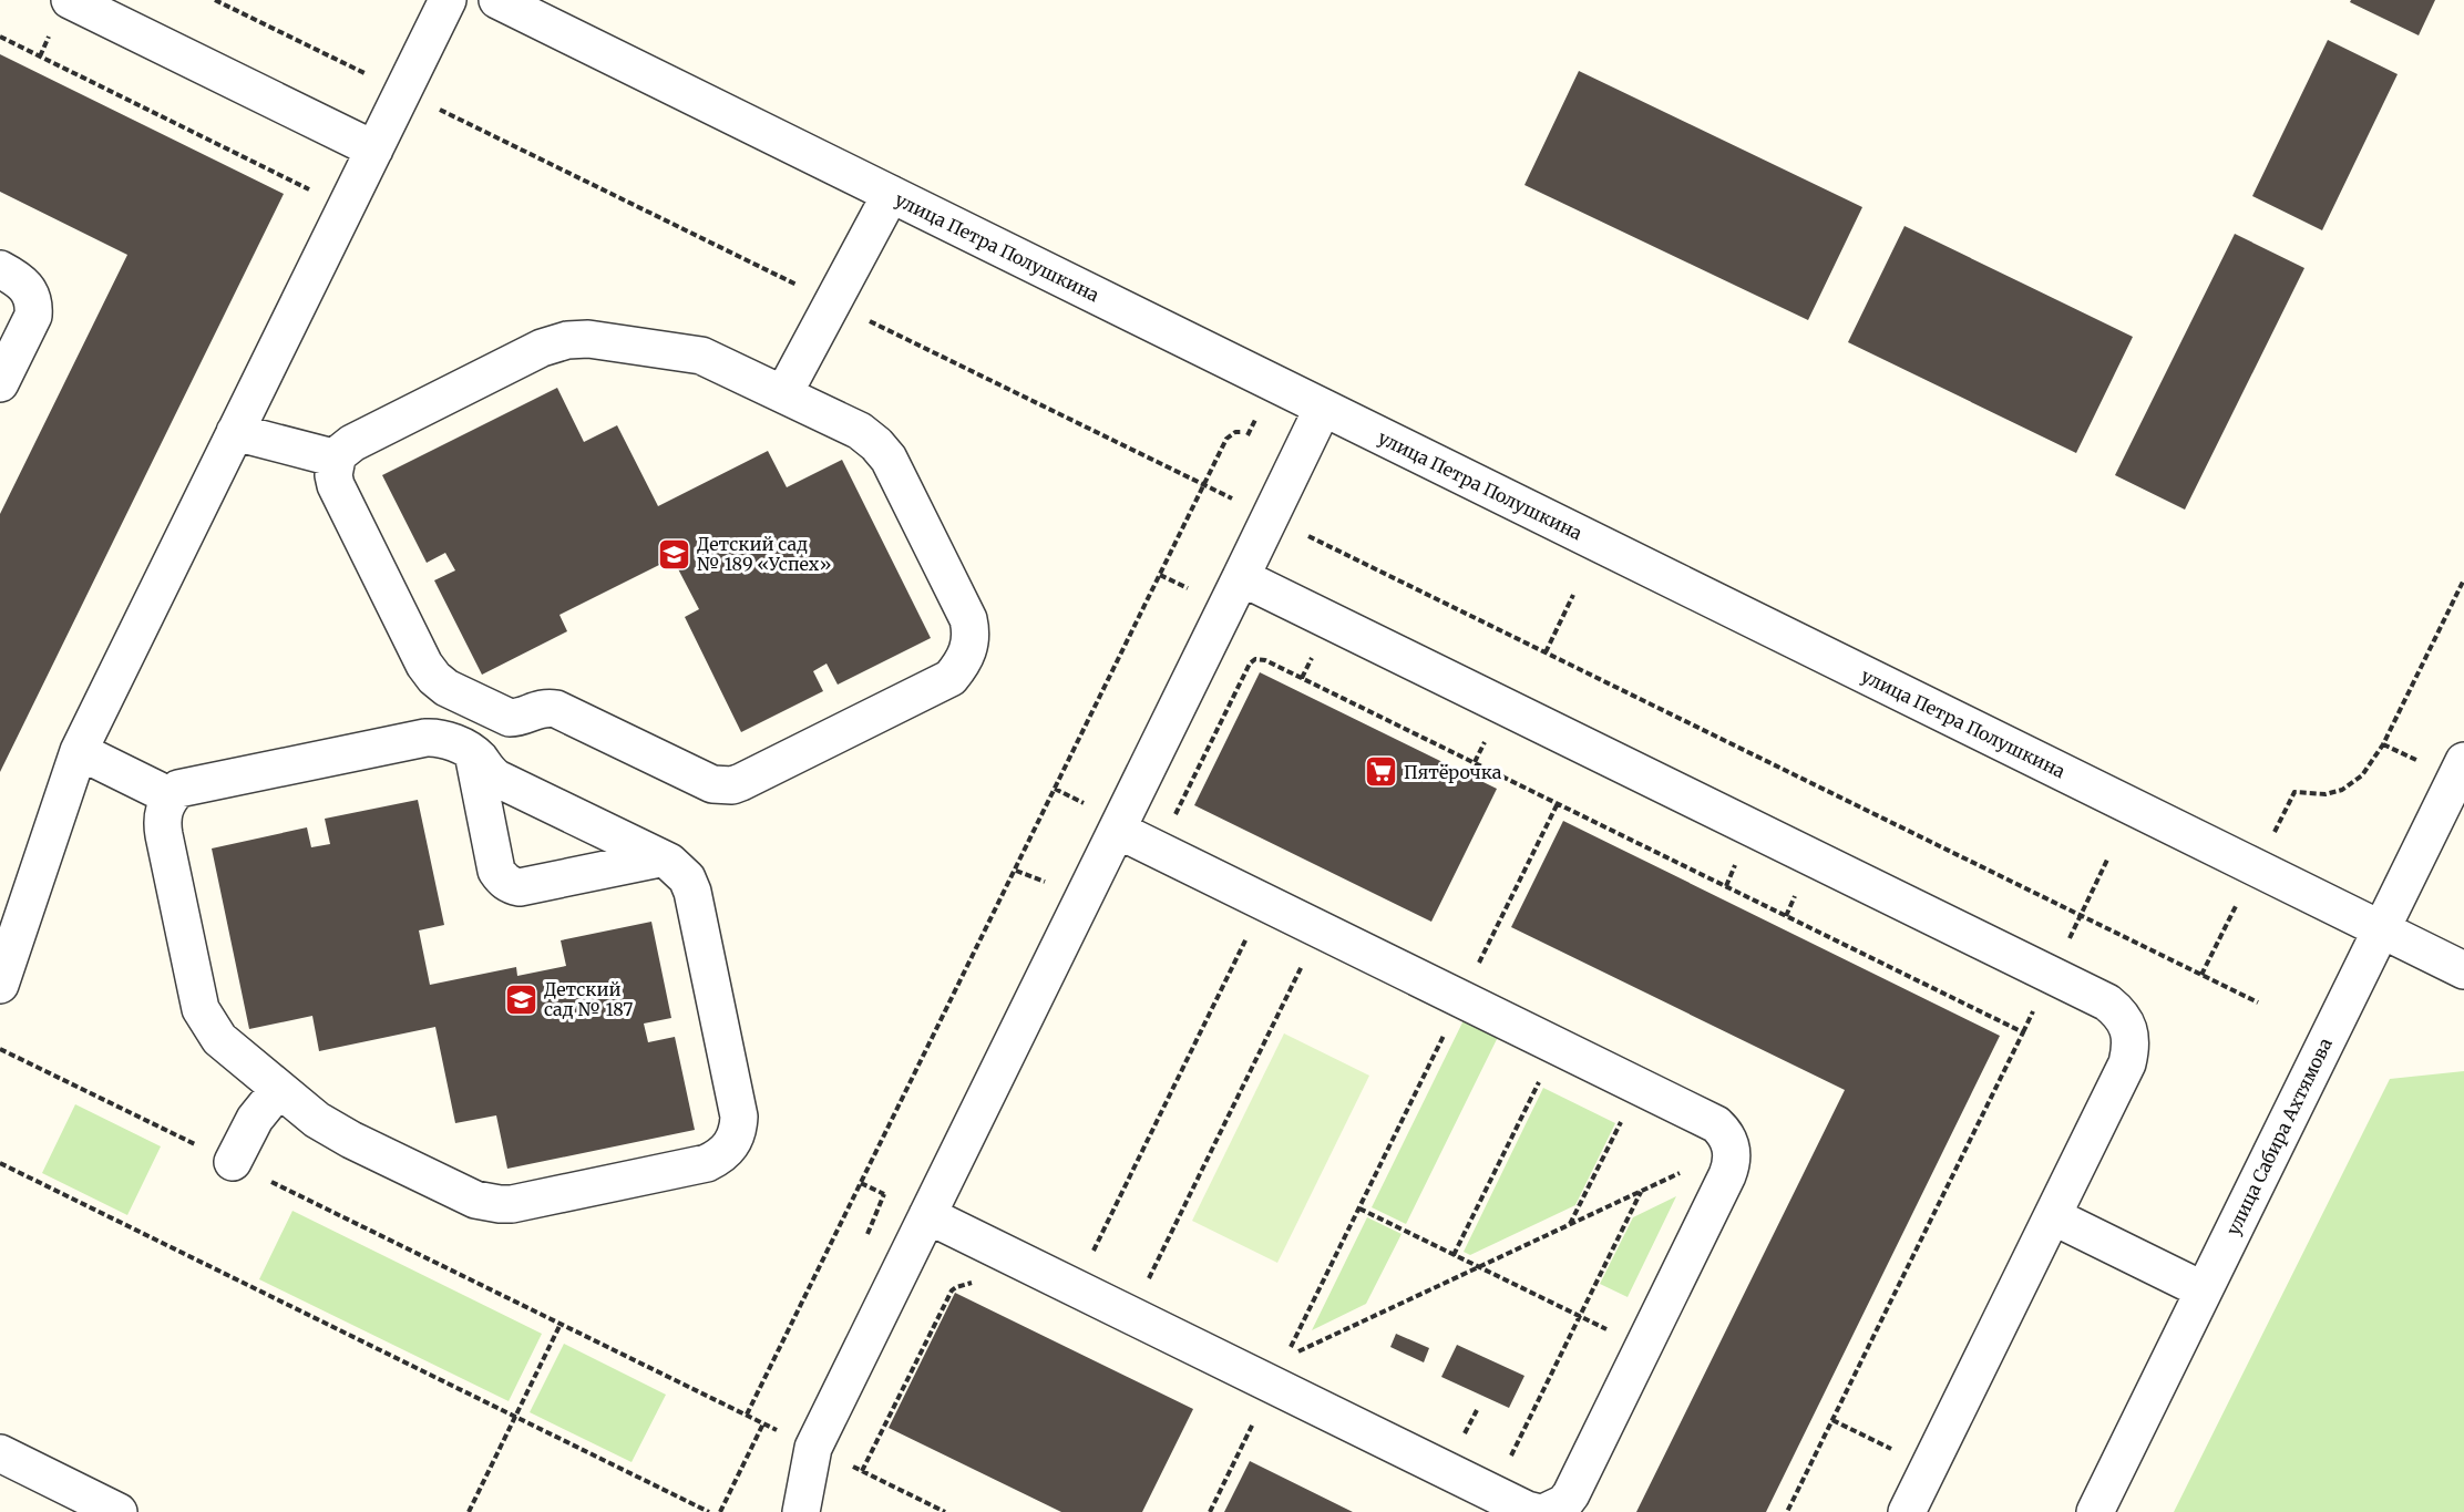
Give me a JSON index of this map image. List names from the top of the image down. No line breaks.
{"streets":{"street":["улица Петра Полушкина","улица Сабира Ахтямова"]},"crossings":[["улица Петра Полушкина","улица Сабира Ахтямова"]],"places":{"school or university":["Детский сад № 189 «Успех»","Детский сад № 187"],"supermarket":["Пятёрочка"]}}
